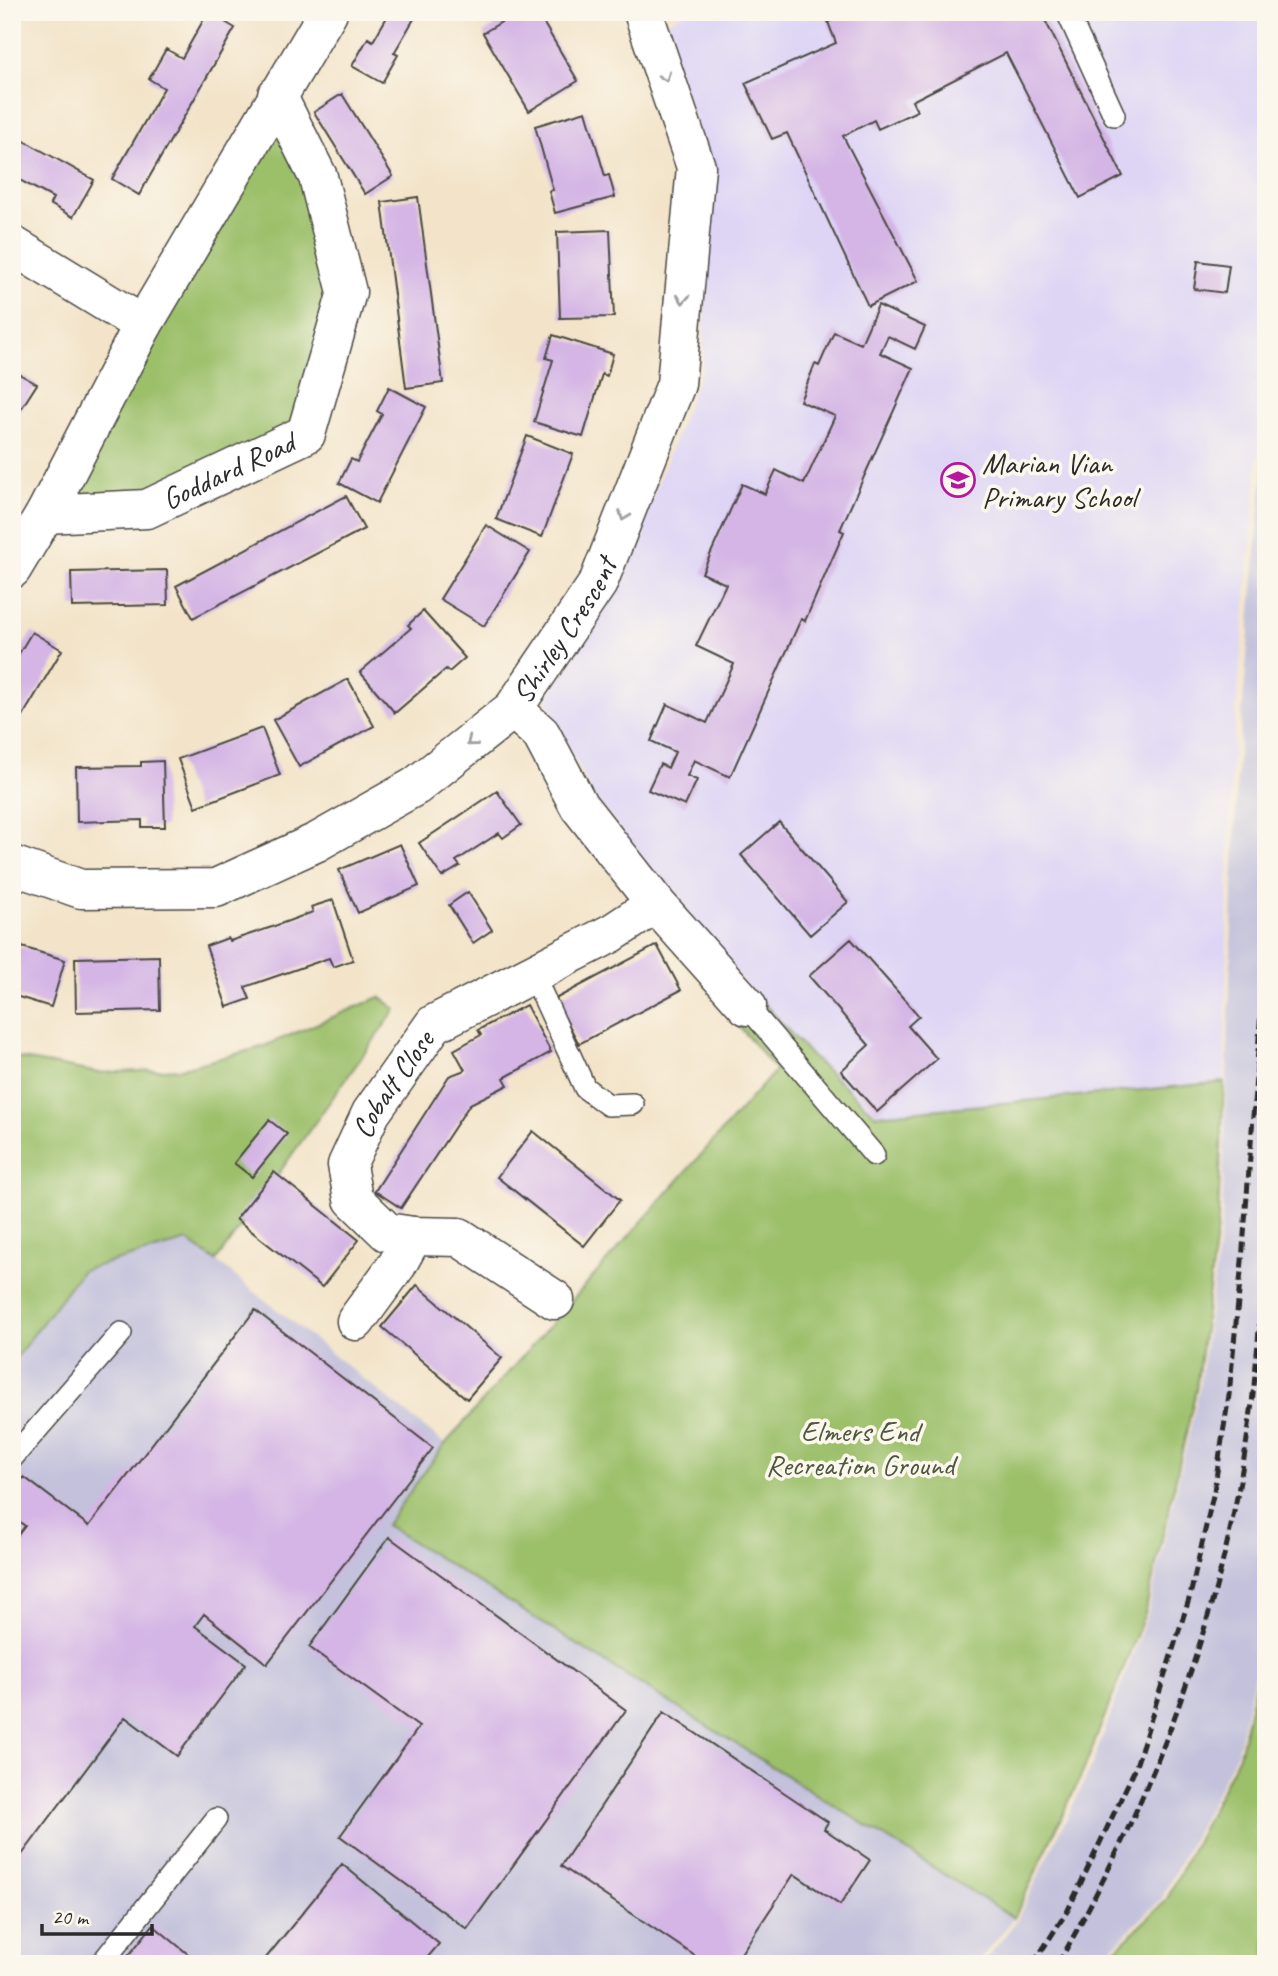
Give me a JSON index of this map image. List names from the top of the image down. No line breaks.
{"streets":{"street":["Goddard Road","Shirley Crescent","Cobalt Close"]},"one_way":["Shirley Crescent"],"parks":["Elmers End Recreation Ground"],"places":{"school or university":["Marian Vian Primary School"]},"scale_bar":"20 m"}
